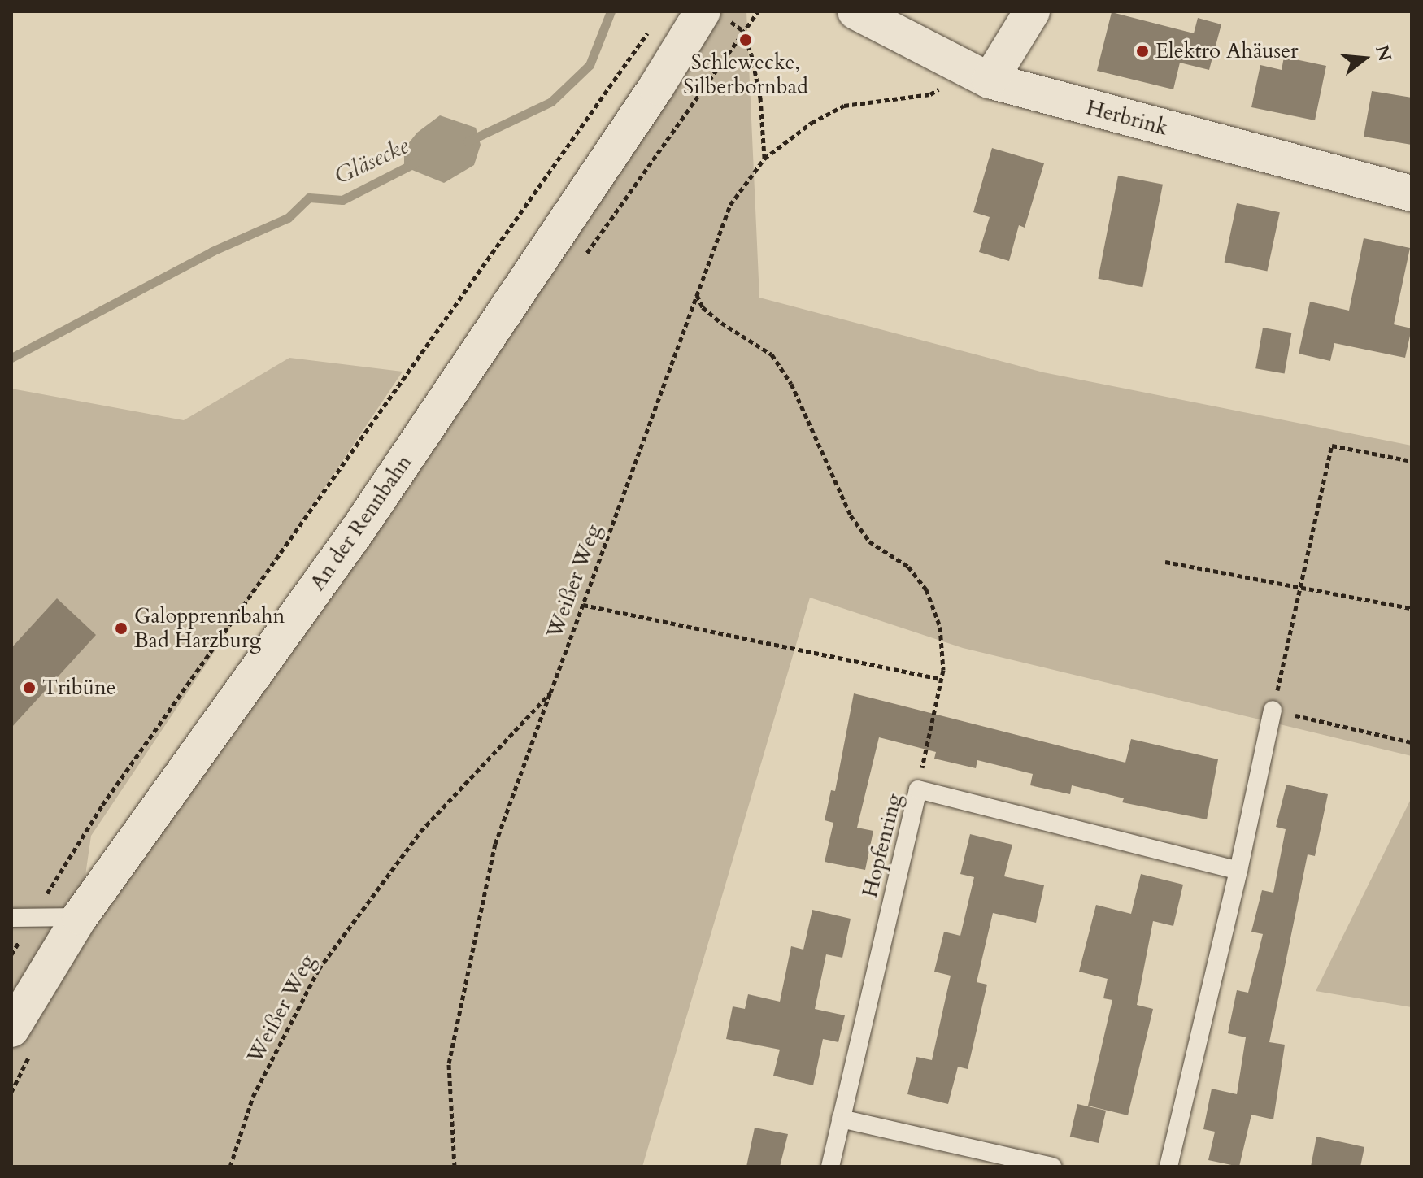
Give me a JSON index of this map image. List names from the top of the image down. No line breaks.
{"streets":{"main road":["Herbrink","An der Rennbahn"],"lane":["Hopfenring"],"path":["Weißer Weg"]},"crossings":[["Herbrink","Weißer Weg"]],"water":["Gläsecke"],"places":["Schlewecke, Silberbornbad","Elektro Ahäuser","Galopprennbahn Bad Harzburg","Tribüne"],"north":"right"}
